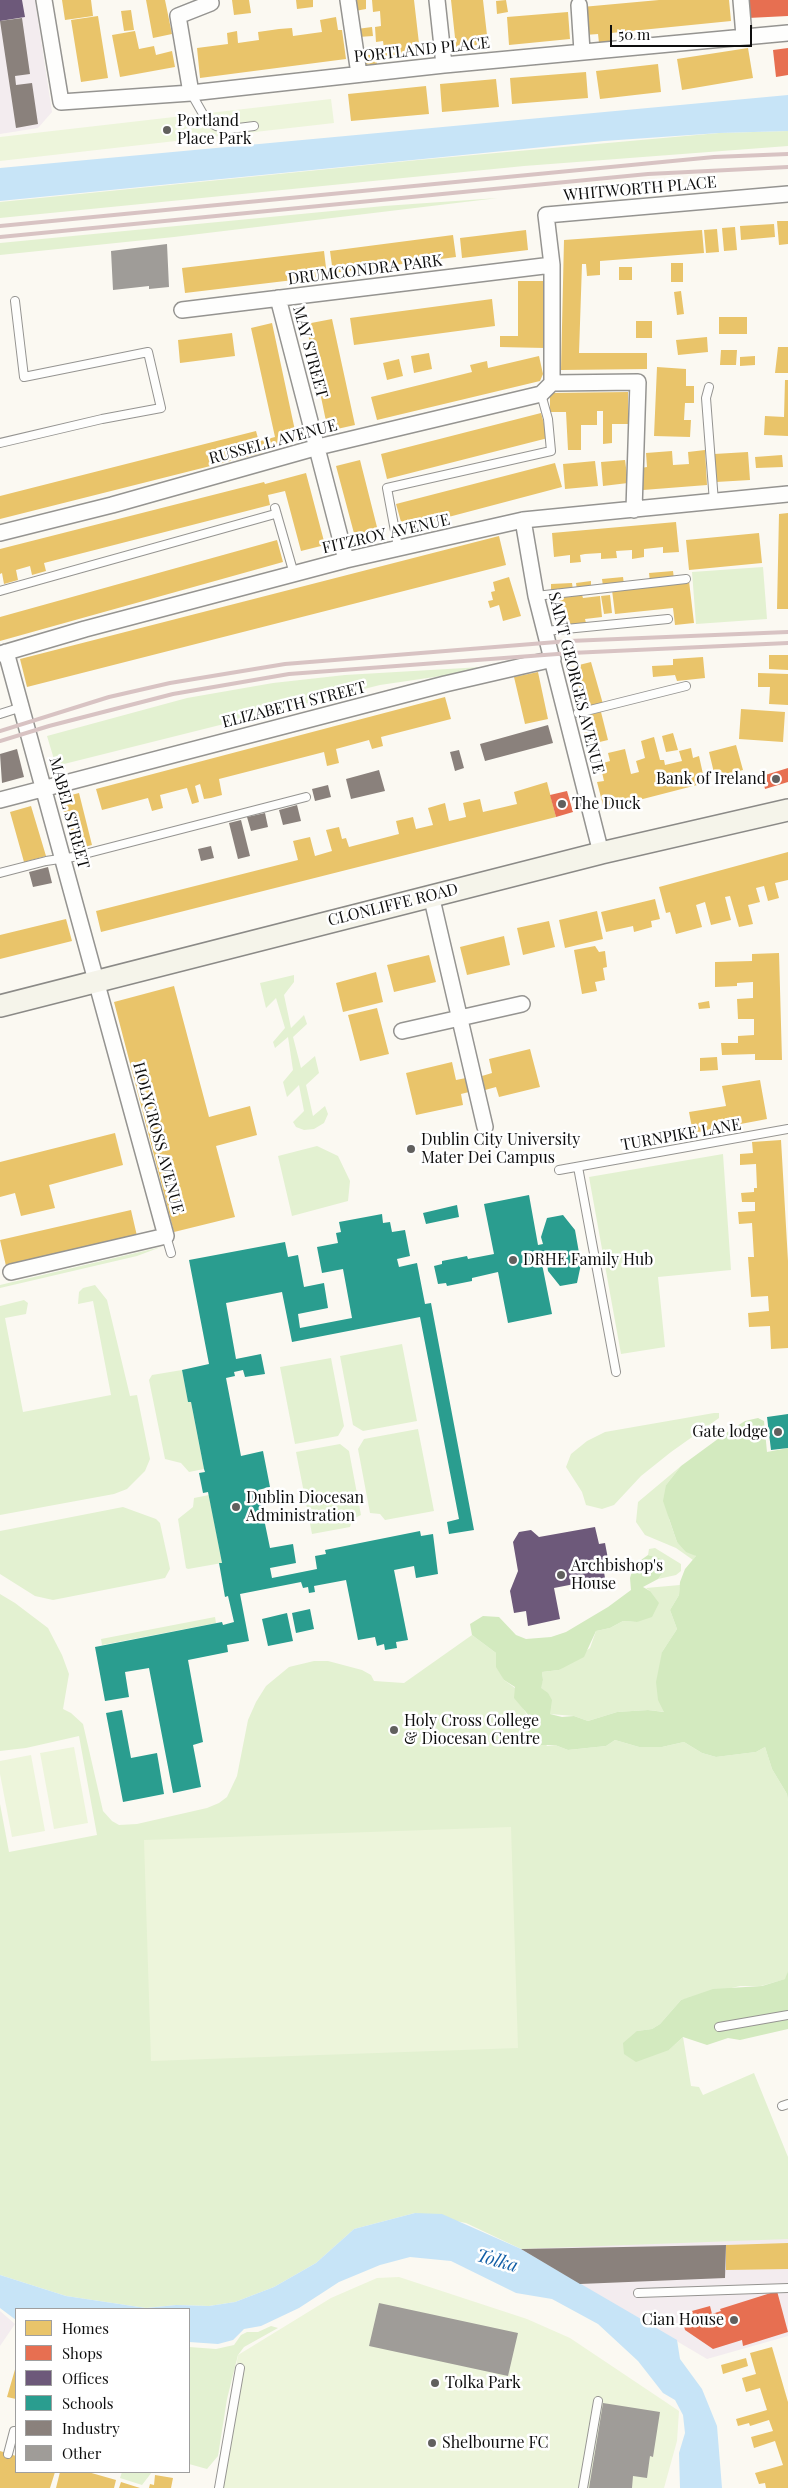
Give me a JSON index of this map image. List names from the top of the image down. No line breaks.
{"streets":{"main road":["CLONLIFFE ROAD"],"street":["PORTLAND PLACE","WHITWORTH PLACE","DRUMCONDRA PARK","MAY STREET","RUSSELL AVENUE","FITZROY AVENUE","SAINT GEORGES AVENUE","ELIZABETH STREET","MABEL STREET","HOLYCROSS AVENUE"],"lane":["TURNPIKE LANE"]},"crossings":[["WHITWORTH PLACE","DRUMCONDRA PARK"],["DRUMCONDRA PARK","MAY STREET"],["MAY STREET","RUSSELL AVENUE"],["MAY STREET","FITZROY AVENUE"],["FITZROY AVENUE","SAINT GEORGES AVENUE"],["FITZROY AVENUE","MABEL STREET"],["SAINT GEORGES AVENUE","ELIZABETH STREET"],["SAINT GEORGES AVENUE","CLONLIFFE ROAD"],["ELIZABETH STREET","MABEL STREET"],["MABEL STREET","CLONLIFFE ROAD"],["MABEL STREET","HOLYCROSS AVENUE"],["CLONLIFFE ROAD","HOLYCROSS AVENUE"]],"water":["Tolka"],"places":["Portland Place Park","Bank of Ireland","The Duck","Dublin City University Mater Dei Campus","DRHE Family Hub","Gate lodge","Dublin Diocesan Administration","Archbishop's House","Holy Cross College & Diocesan Centre","Cian House","Tolka Park","Shelbourne FC"],"legend":["Homes","Shops","Offices","Schools","Industry","Other"],"scale_bar":"50 m"}
